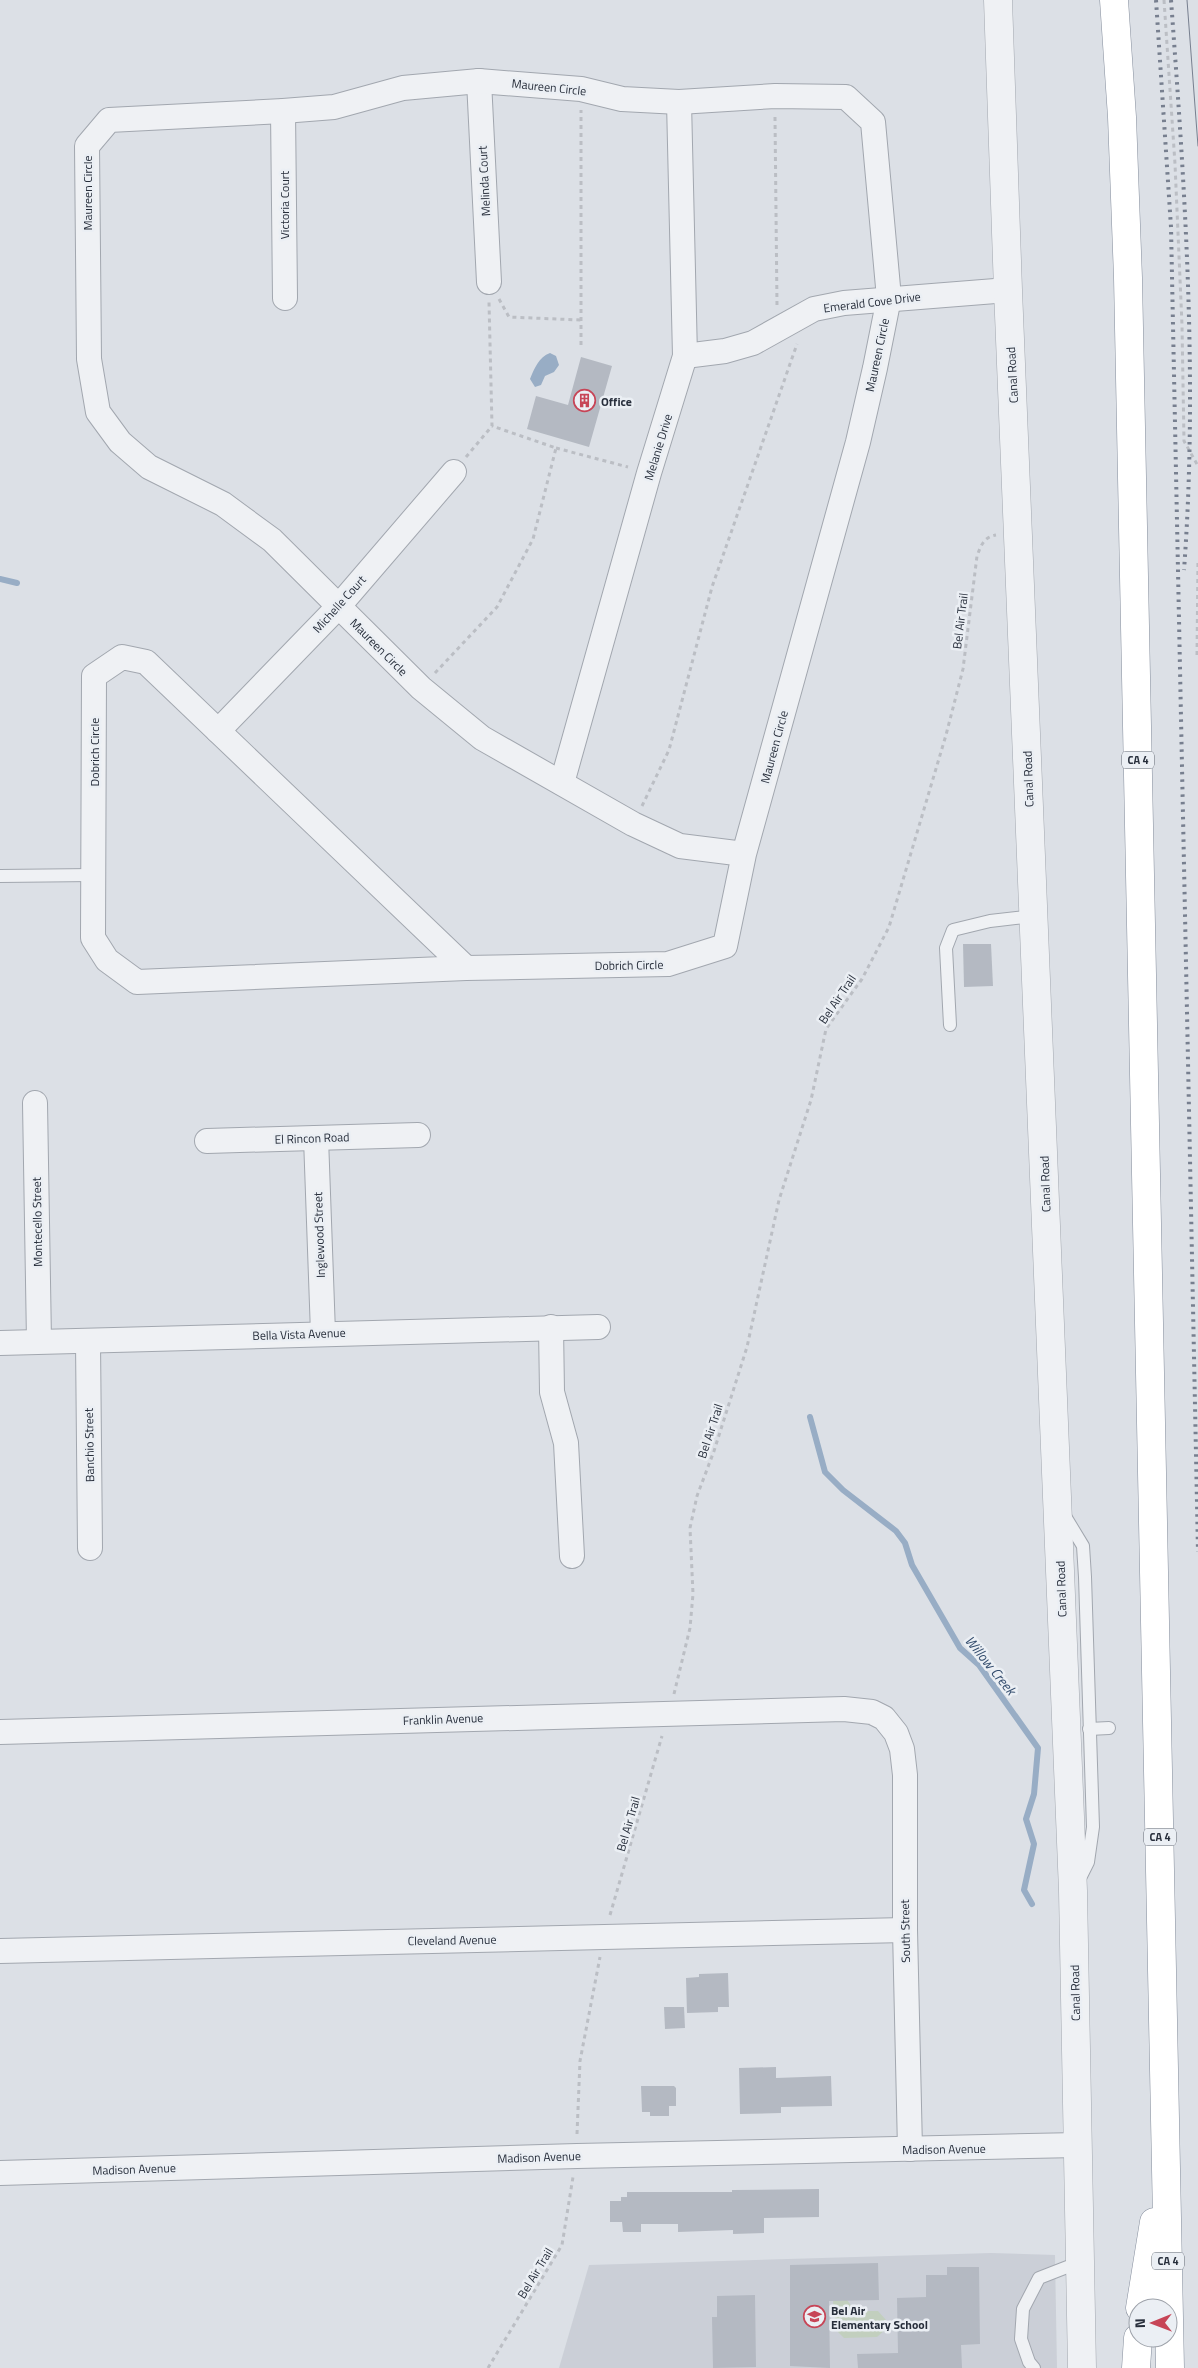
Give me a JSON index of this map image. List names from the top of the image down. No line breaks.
{"streets":{"highway":["CA 4"],"street":["Maureen Circle","Melinda Court","Victoria Court","Emerald Cove Drive","Canal Road","Melanie Drive","Michelle Court","Dobrich Circle","El Rincon Road","Montecello Street","Inglewood Street","Bella Vista Avenue","Banchio Street","Franklin Avenue","South Street","Cleveland Avenue","Madison Avenue"],"path":["Bel Air Trail"]},"crossings":[["Maureen Circle","Melinda Court"],["Maureen Circle","Victoria Court"],["Maureen Circle","Emerald Cove Drive"],["Maureen Circle","Melanie Drive"],["Maureen Circle","Michelle Court"],["Maureen Circle","Dobrich Circle"],["Emerald Cove Drive","Canal Road"],["Emerald Cove Drive","Melanie Drive"],["Canal Road","Bel Air Trail"],["Canal Road","Madison Avenue"],["Michelle Court","Dobrich Circle"],["Bel Air Trail","Franklin Avenue"],["Bel Air Trail","Cleveland Avenue"],["Bel Air Trail","Madison Avenue"],["El Rincon Road","Inglewood Street"],["Montecello Street","Bella Vista Avenue"],["Inglewood Street","Bella Vista Avenue"],["Bella Vista Avenue","Banchio Street"],["Franklin Avenue","South Street"],["South Street","Cleveland Avenue"],["South Street","Madison Avenue"]],"water":["Willow Creek"],"places":{"building":["Office"],"school or university":["Bel Air Elementary School"]},"north":"left"}
